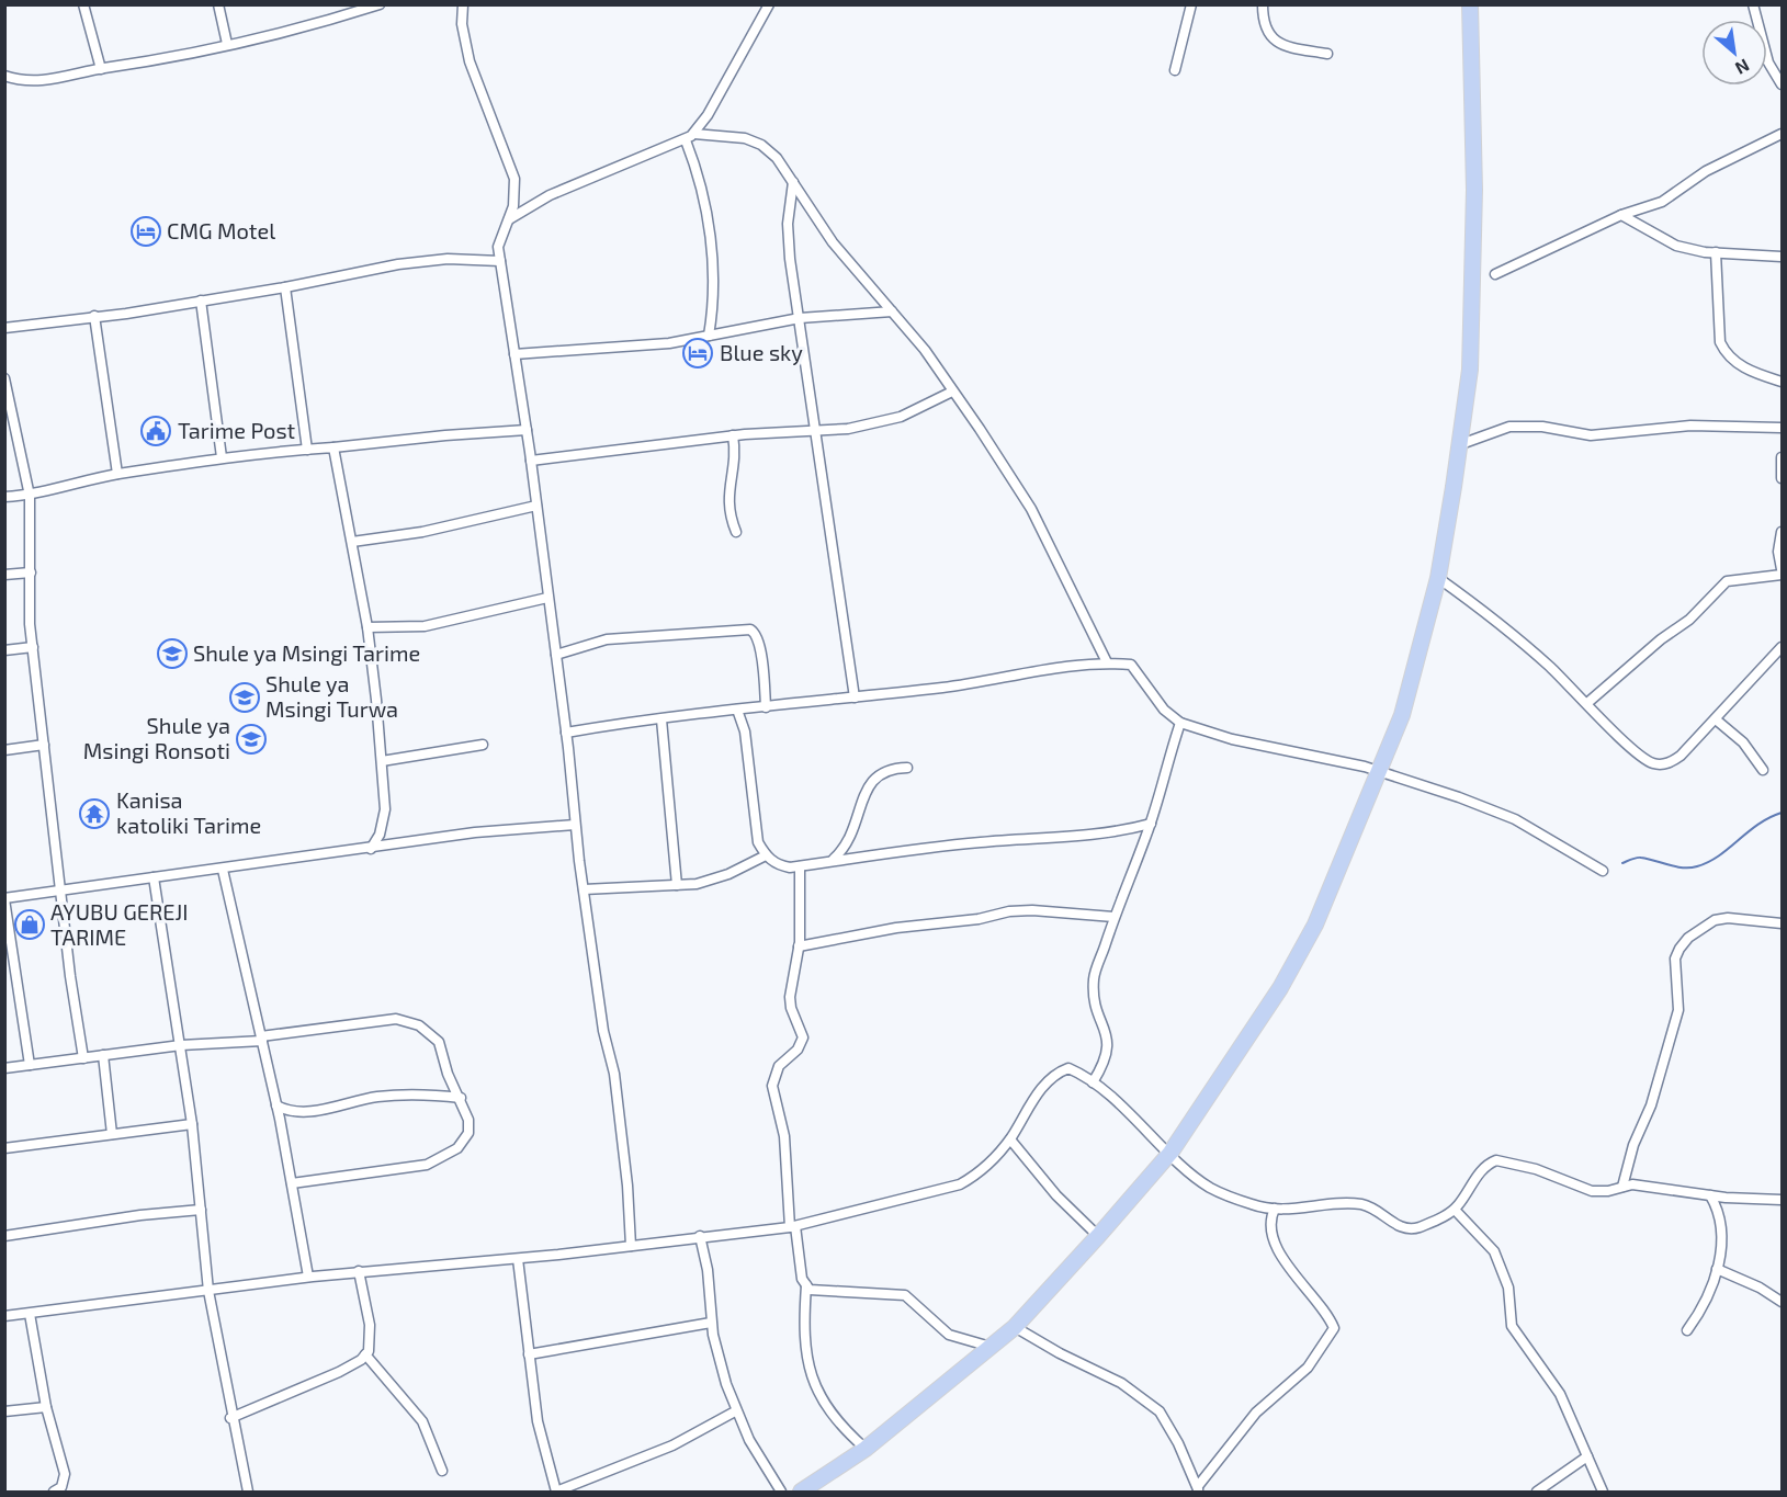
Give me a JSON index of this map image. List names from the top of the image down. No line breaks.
{"places":{"hotel":["CMG Motel","Blue sky"],"public building":["Tarime Post"],"school or university":["Shule ya Msingi Tarime","Shule ya Msingi Turwa","Shule ya Msingi Ronsoti"],"temple":["Kanisa katoliki Tarime"],"shop":["AYUBU GEREJI TARIME"]},"north":"bottom right"}
